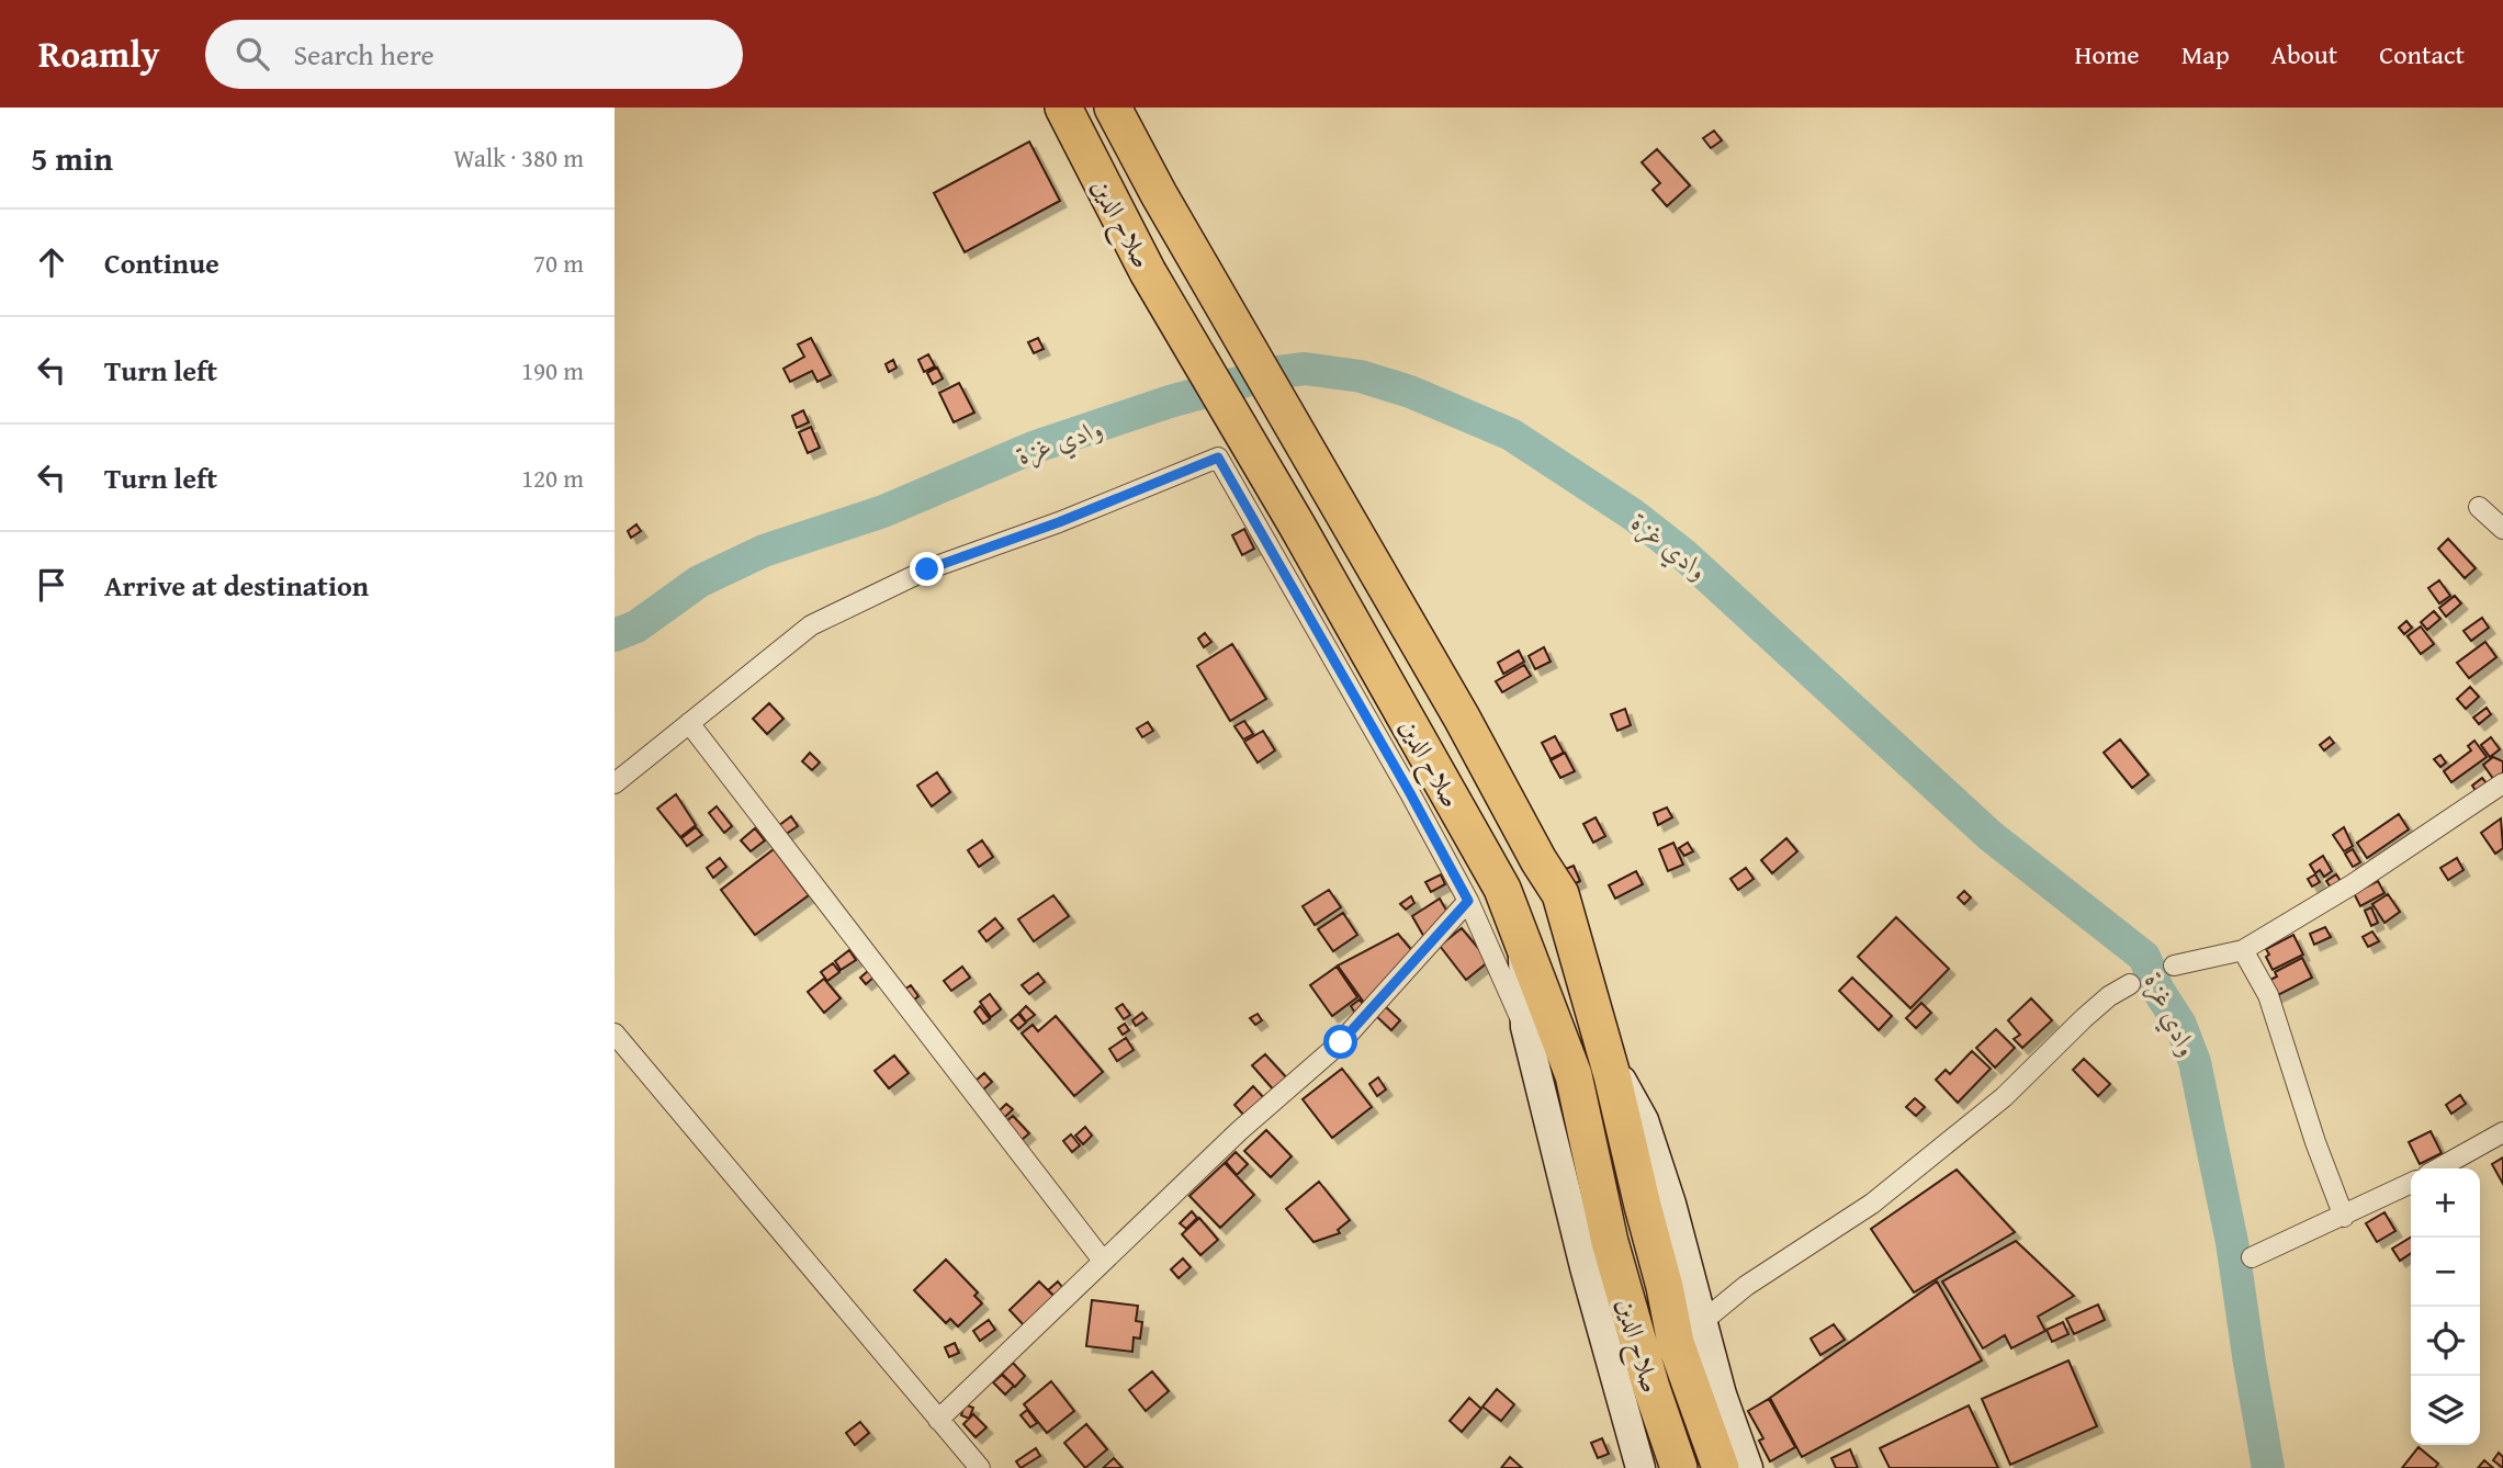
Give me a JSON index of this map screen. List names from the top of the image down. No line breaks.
{"streets":{"highway":["صلاح الدين"]},"water":["وادي غزة"],"page":{"header":"Roamly","search":"Search here","nav":["Home","Map","About","Contact"],"heading":["5 min","Walk · 380 m"],"list":[["Continue","70 m"],["Turn left","190 m"],["Turn left","120 m"],"Arrive at destination"],"map_buttons":["+","−"]}}
